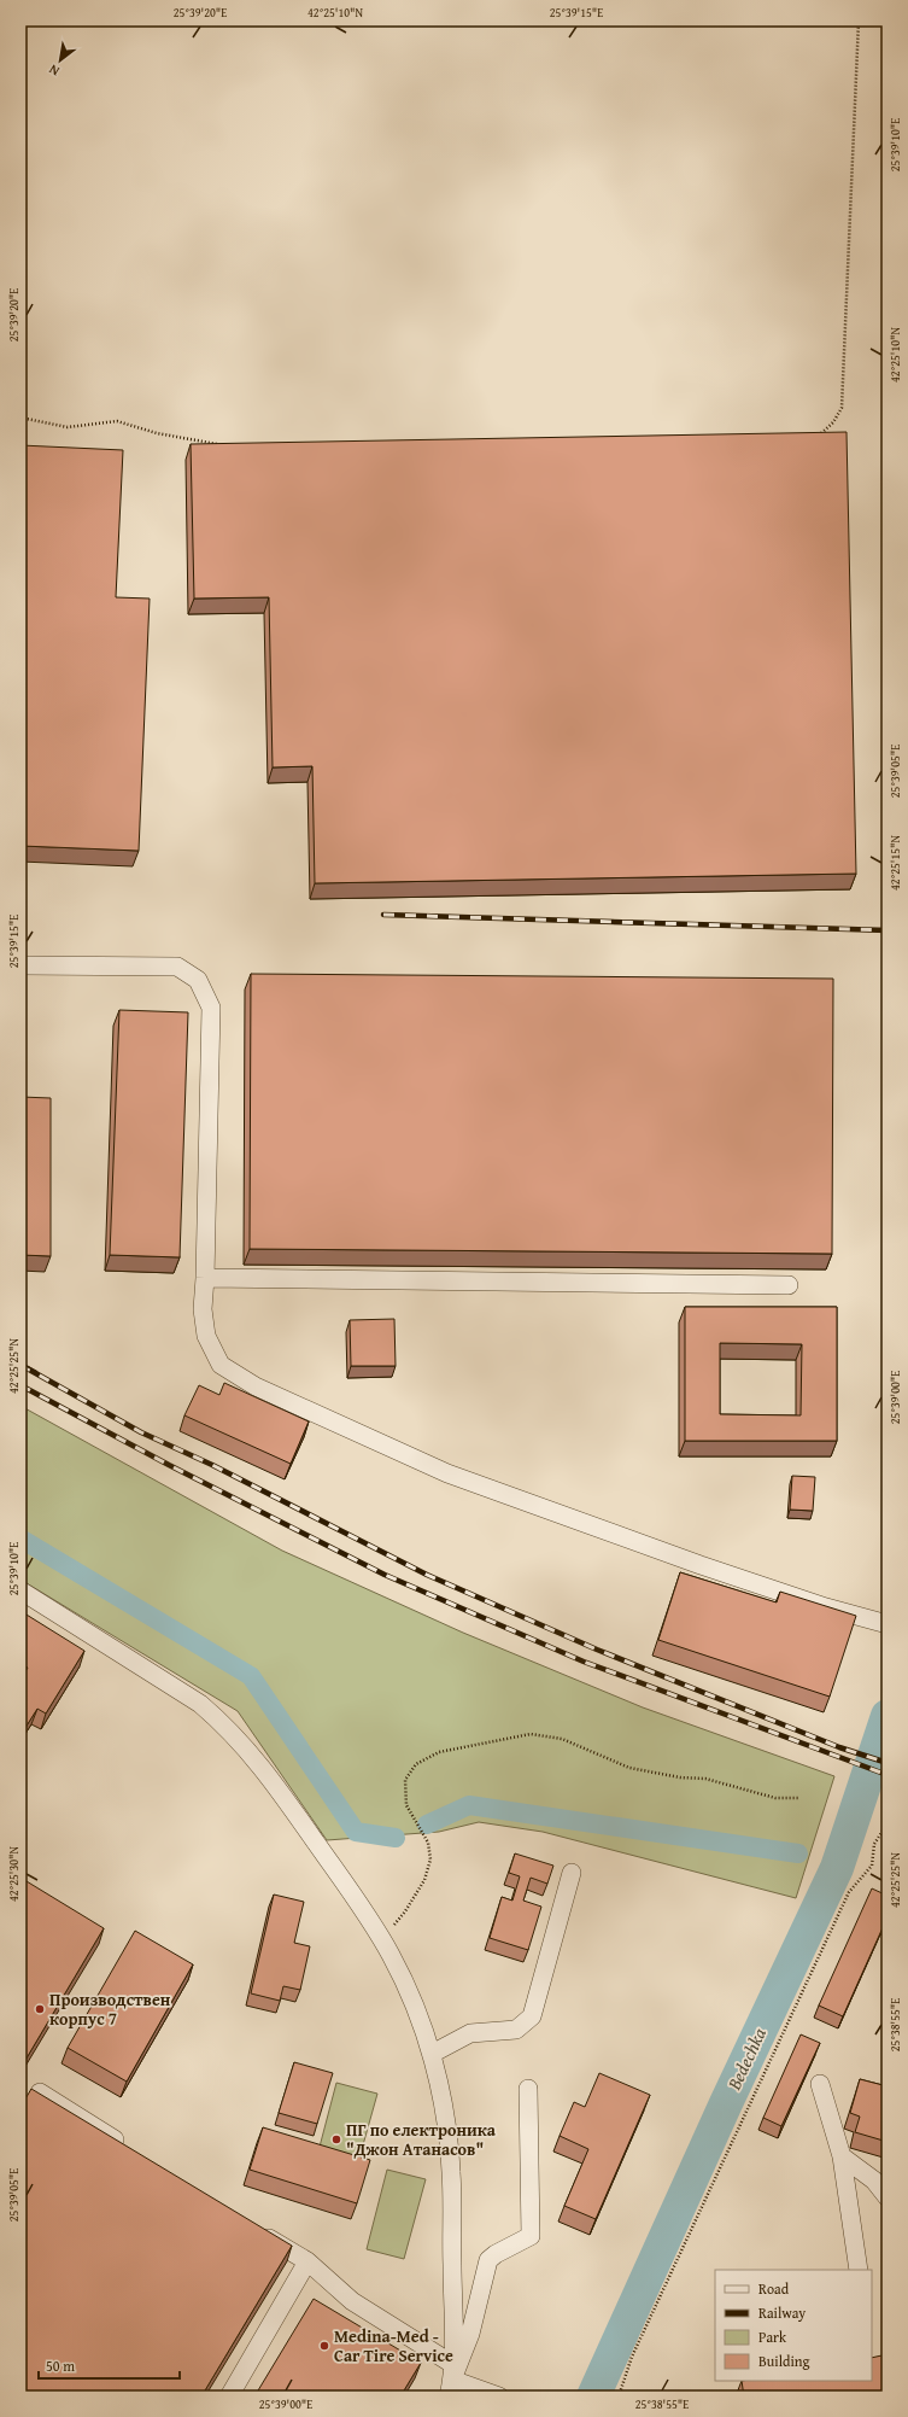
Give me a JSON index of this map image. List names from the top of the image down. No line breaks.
{"water":["Bedechka"],"places":["Производствeн корпус 7","ПГ по електроника \"Джон Атанасов\"","Medina-Med - Car Tire Service"],"legend":["Road","Railway","Park","Building"],"scale_bar":"50 m","north":"bottom left","coordinates":["25°39'20\"E","42°25'10\"N","25°39'15\"E","25°39'10\"E","25°39'05\"E","42°25'15\"N","42°25'25\"N","25°39'00\"E","42°25'30\"N","25°38'55\"E"]}
